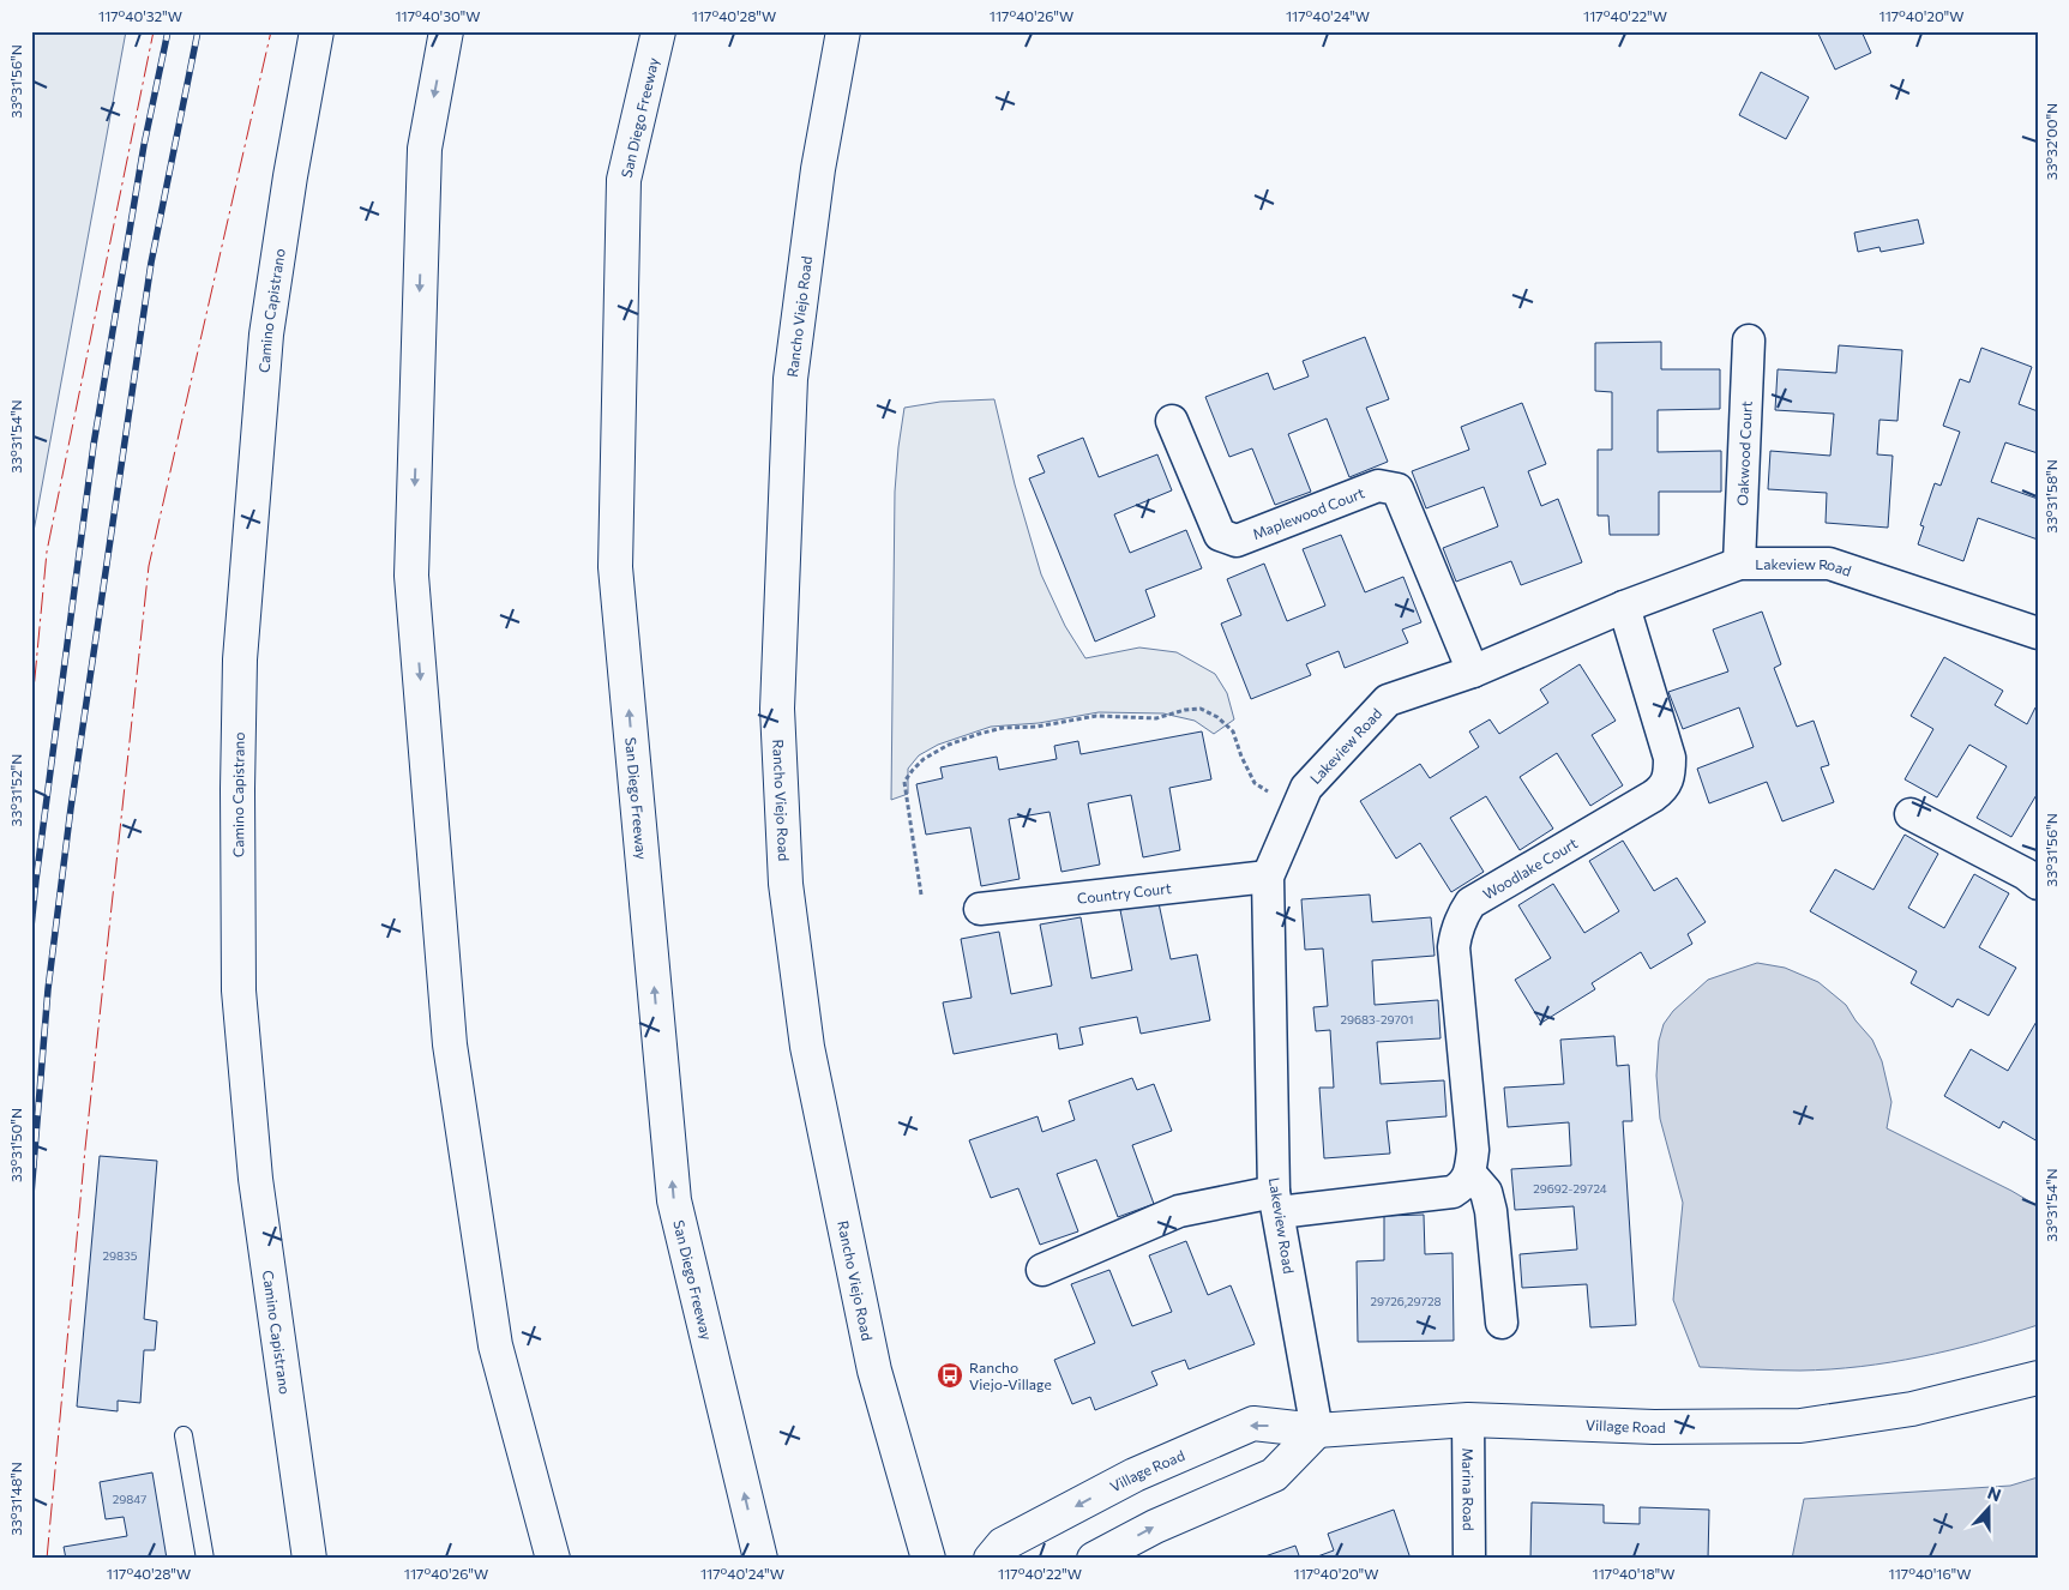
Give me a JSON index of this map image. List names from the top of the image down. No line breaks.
{"streets":{"main road":["San Diego Freeway","Camino Capistrano","Rancho Viejo Road","Village Road"],"street":["Oakwood Court","Maplewood Court","Lakeview Road","Woodlake Court","Country Court","Marina Road"]},"crossings":[["Oakwood Court","Lakeview Road"],["Maplewood Court","Lakeview Road"],["Lakeview Road","Woodlake Court"],["Lakeview Road","Country Court"],["Lakeview Road","Village Road"],["Village Road","Marina Road"]],"places":{"bus stop":["Rancho Viejo-Village"]},"house_numbers":["29683-29701","29692-29724","29835","29726,29728","29847"],"north":"top","coordinates":["117°40'32\"W","117°40'30\"W","117°40'28\"W","117°40'26\"W","117°40'24\"W","117°40'22\"W","117°40'20\"W","33°31'56\"N","33°32'00\"N","33°31'54\"N","33°31'58\"N","33°31'52\"N","33°31'50\"N","33°31'48\"N","117°40'18\"W","117°40'16\"W"]}
